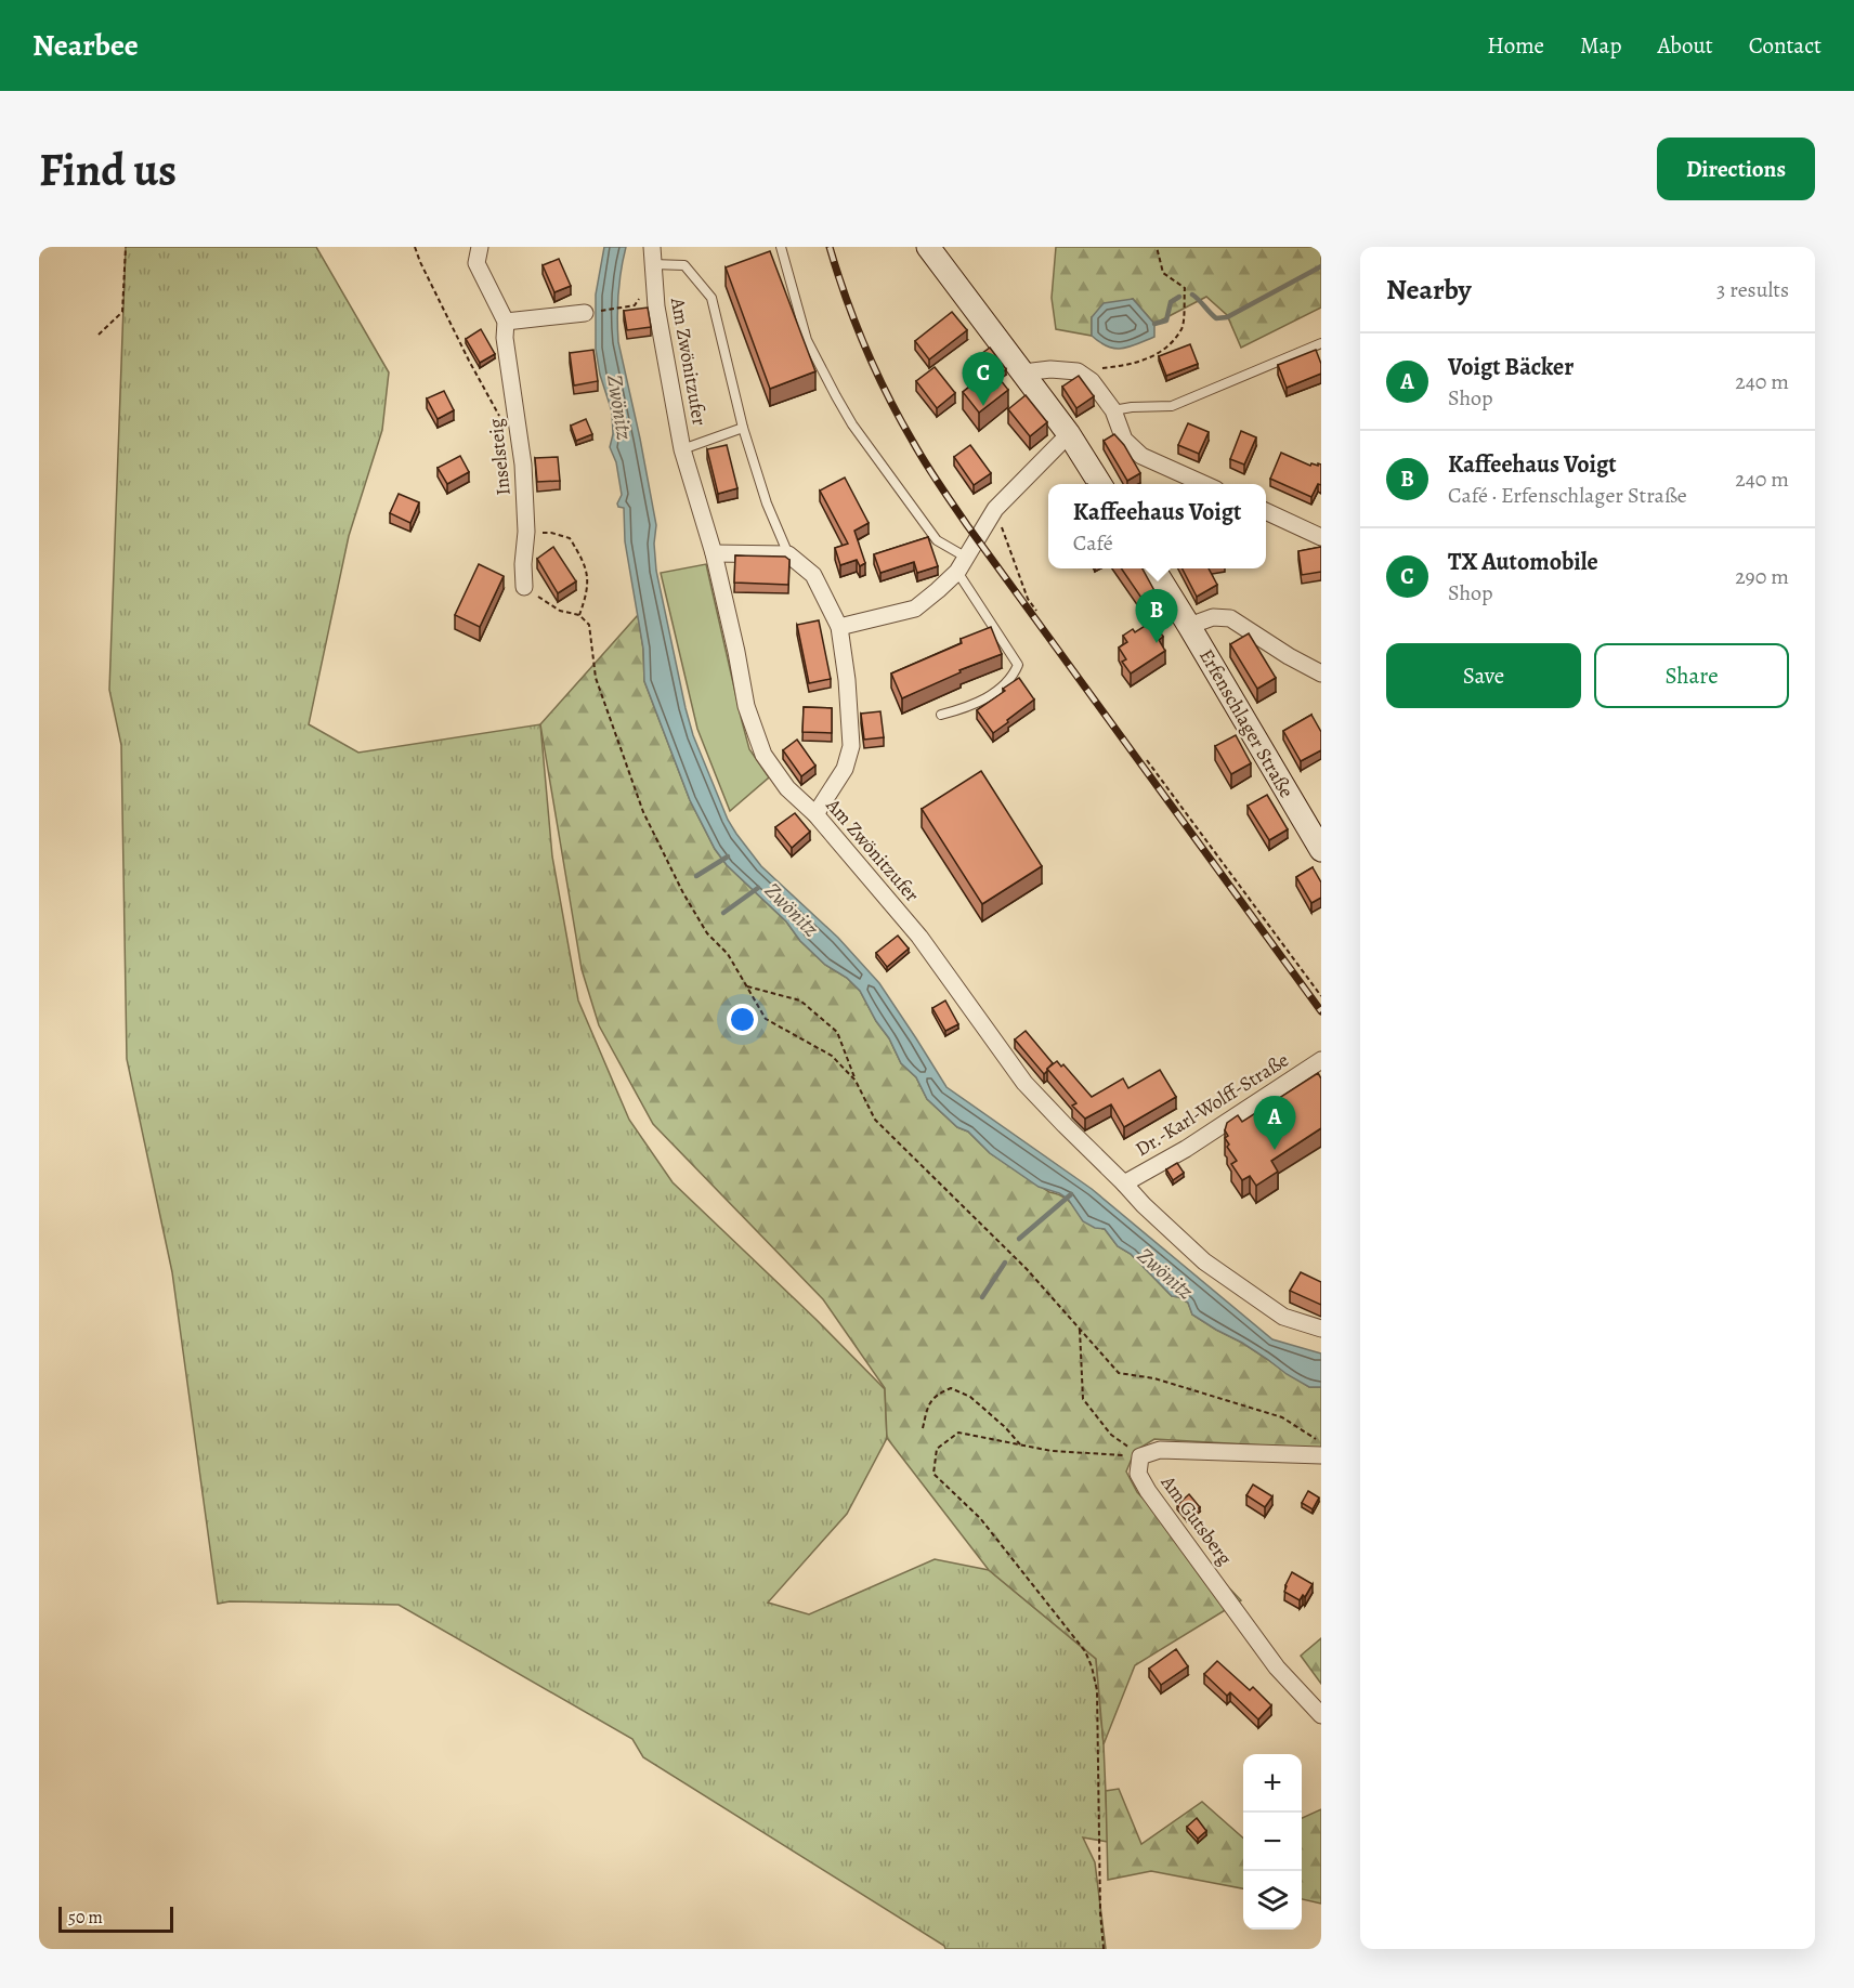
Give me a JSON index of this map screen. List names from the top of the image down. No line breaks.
{"streets":{"main road":["Erfenschlager Straße"],"street":["Am Zwönitzufer","Inselsteig","Dr.-Karl-Wolff-Straße","Am Gutsberg"]},"crossings":[["Am Zwönitzufer","Dr.-Karl-Wolff-Straße"]],"water":["Zwönitz"],"scale_bar":"50 m","page":{"header":"Nearbee","nav":["Home","Map","About","Contact"],"buttons":["Directions",["Save","Share"]],"title":"Find us","heading":["Nearby","3 results"],"list":[{"mark":"A","name":"Voigt Bäcker","note":"Shop","value":"240 m"},{"mark":"B","name":"Kaffeehaus Voigt","note":"Café · Erfenschlager Straße","value":"240 m"},{"mark":"C","name":"TX Automobile","note":"Shop","value":"290 m"}],"pins":["C","B","A"],"popup":["Kaffeehaus Voigt","Café"],"map_buttons":["+","−"],"scale":"50 m"}}
